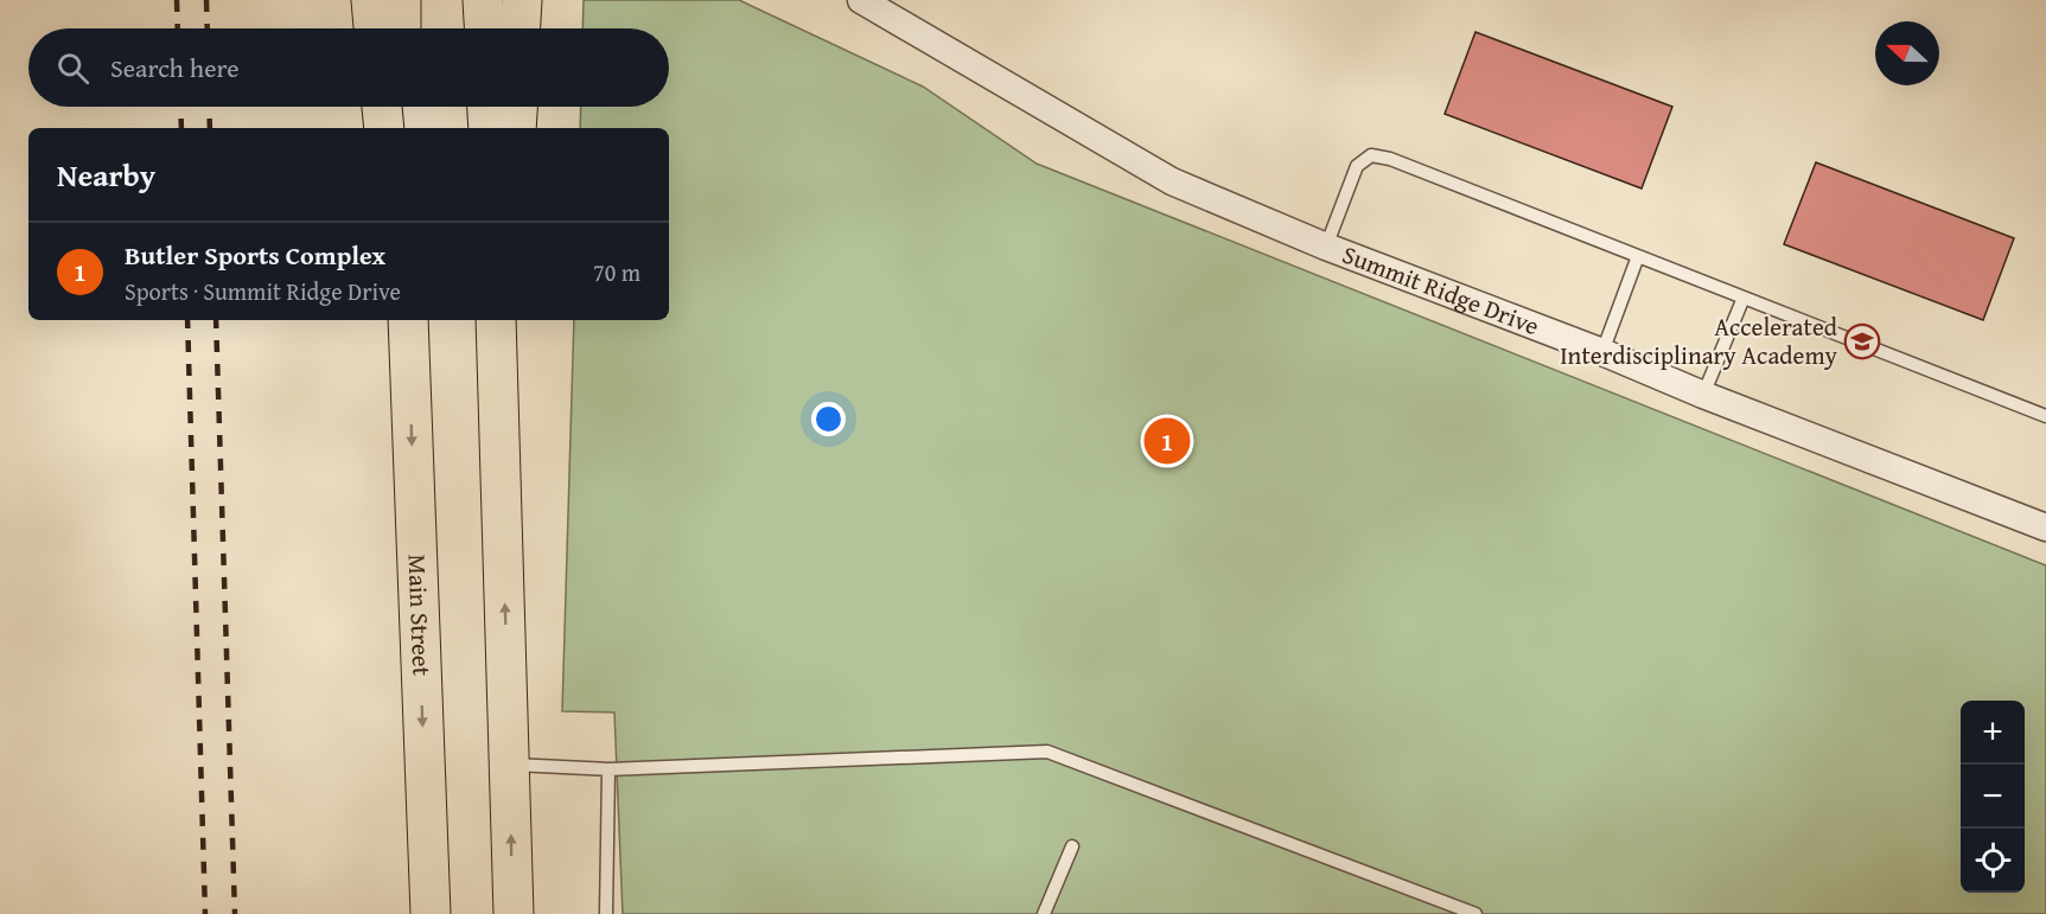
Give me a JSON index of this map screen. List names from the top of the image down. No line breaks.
{"streets":{"highway":["Main Street"],"street":["Summit Ridge Drive"]},"places":{"school or university":["Accelerated Interdisciplinary Academy"]},"north":"left","page":{"search":"Search here","heading":"Nearby","list":[{"mark":"1","name":"Butler Sports Complex","note":"Sports · Summit Ridge Drive","value":"70 m"}],"pins":"1","map_buttons":["+","−"]}}
